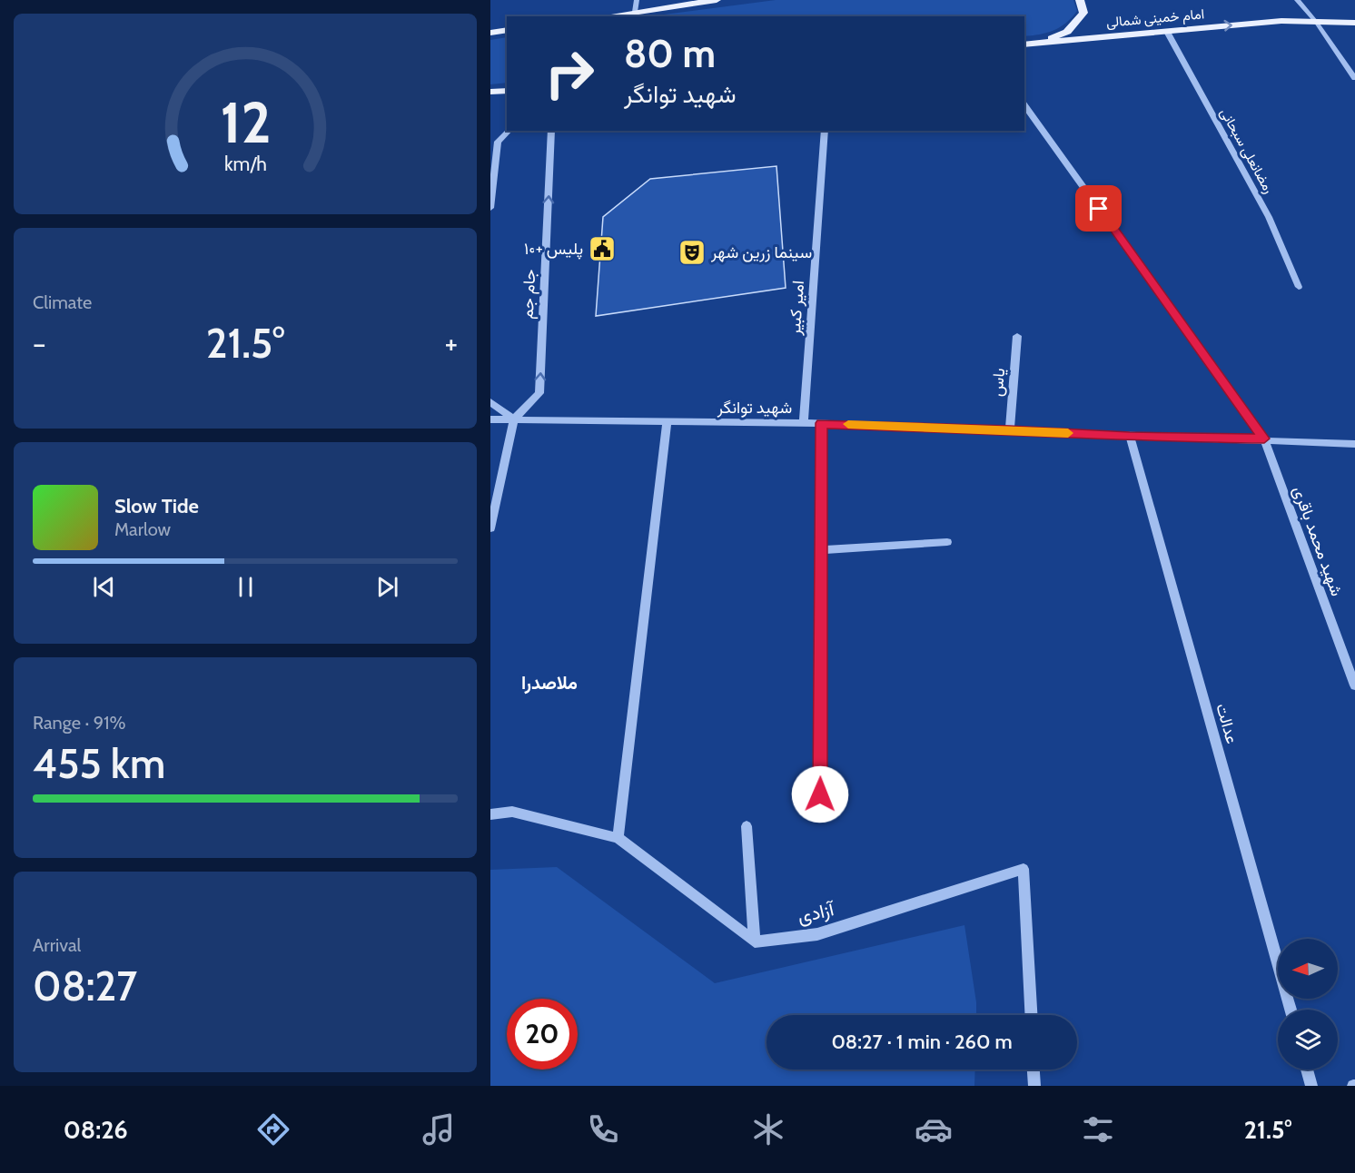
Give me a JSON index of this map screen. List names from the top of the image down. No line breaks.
{"streets":{"main road":["امام خمینی شمالی"],"street":["رمضانعلی سبحانی","جام جم","امیر کبیر","یاس","شهید توانگر","شهید محمد باقری","عدالت","آزادی"]},"crossings":[["امام خمینی شمالی","رمضانعلی سبحانی"],["جام جم","شهید توانگر"],["امیر کبیر","شهید توانگر"],["یاس","شهید توانگر"],["شهید توانگر","شهید محمد باقری"],["شهید توانگر","عدالت"]],"one_way":["امام خمینی شمالی","جام جم"],"districts":["ملاصدرا"],"places":{"public building":["پلیس +۱۰"],"theatre":["سینما زرین شهر"]},"north":"left","page":{"turn":["80 m","شهید توانگر"],"tile":["Climate",["Range · 91%","455 km"],["Arrival","08:27"]],"heat":["−","21.5°","+"],"song":["Slow Tide","Marlow"],"limit":"20","trip":"08:27 · 1 min · 260 m","tabs":["08:26","21.5°"],"gauge":["12","km/h"]}}
